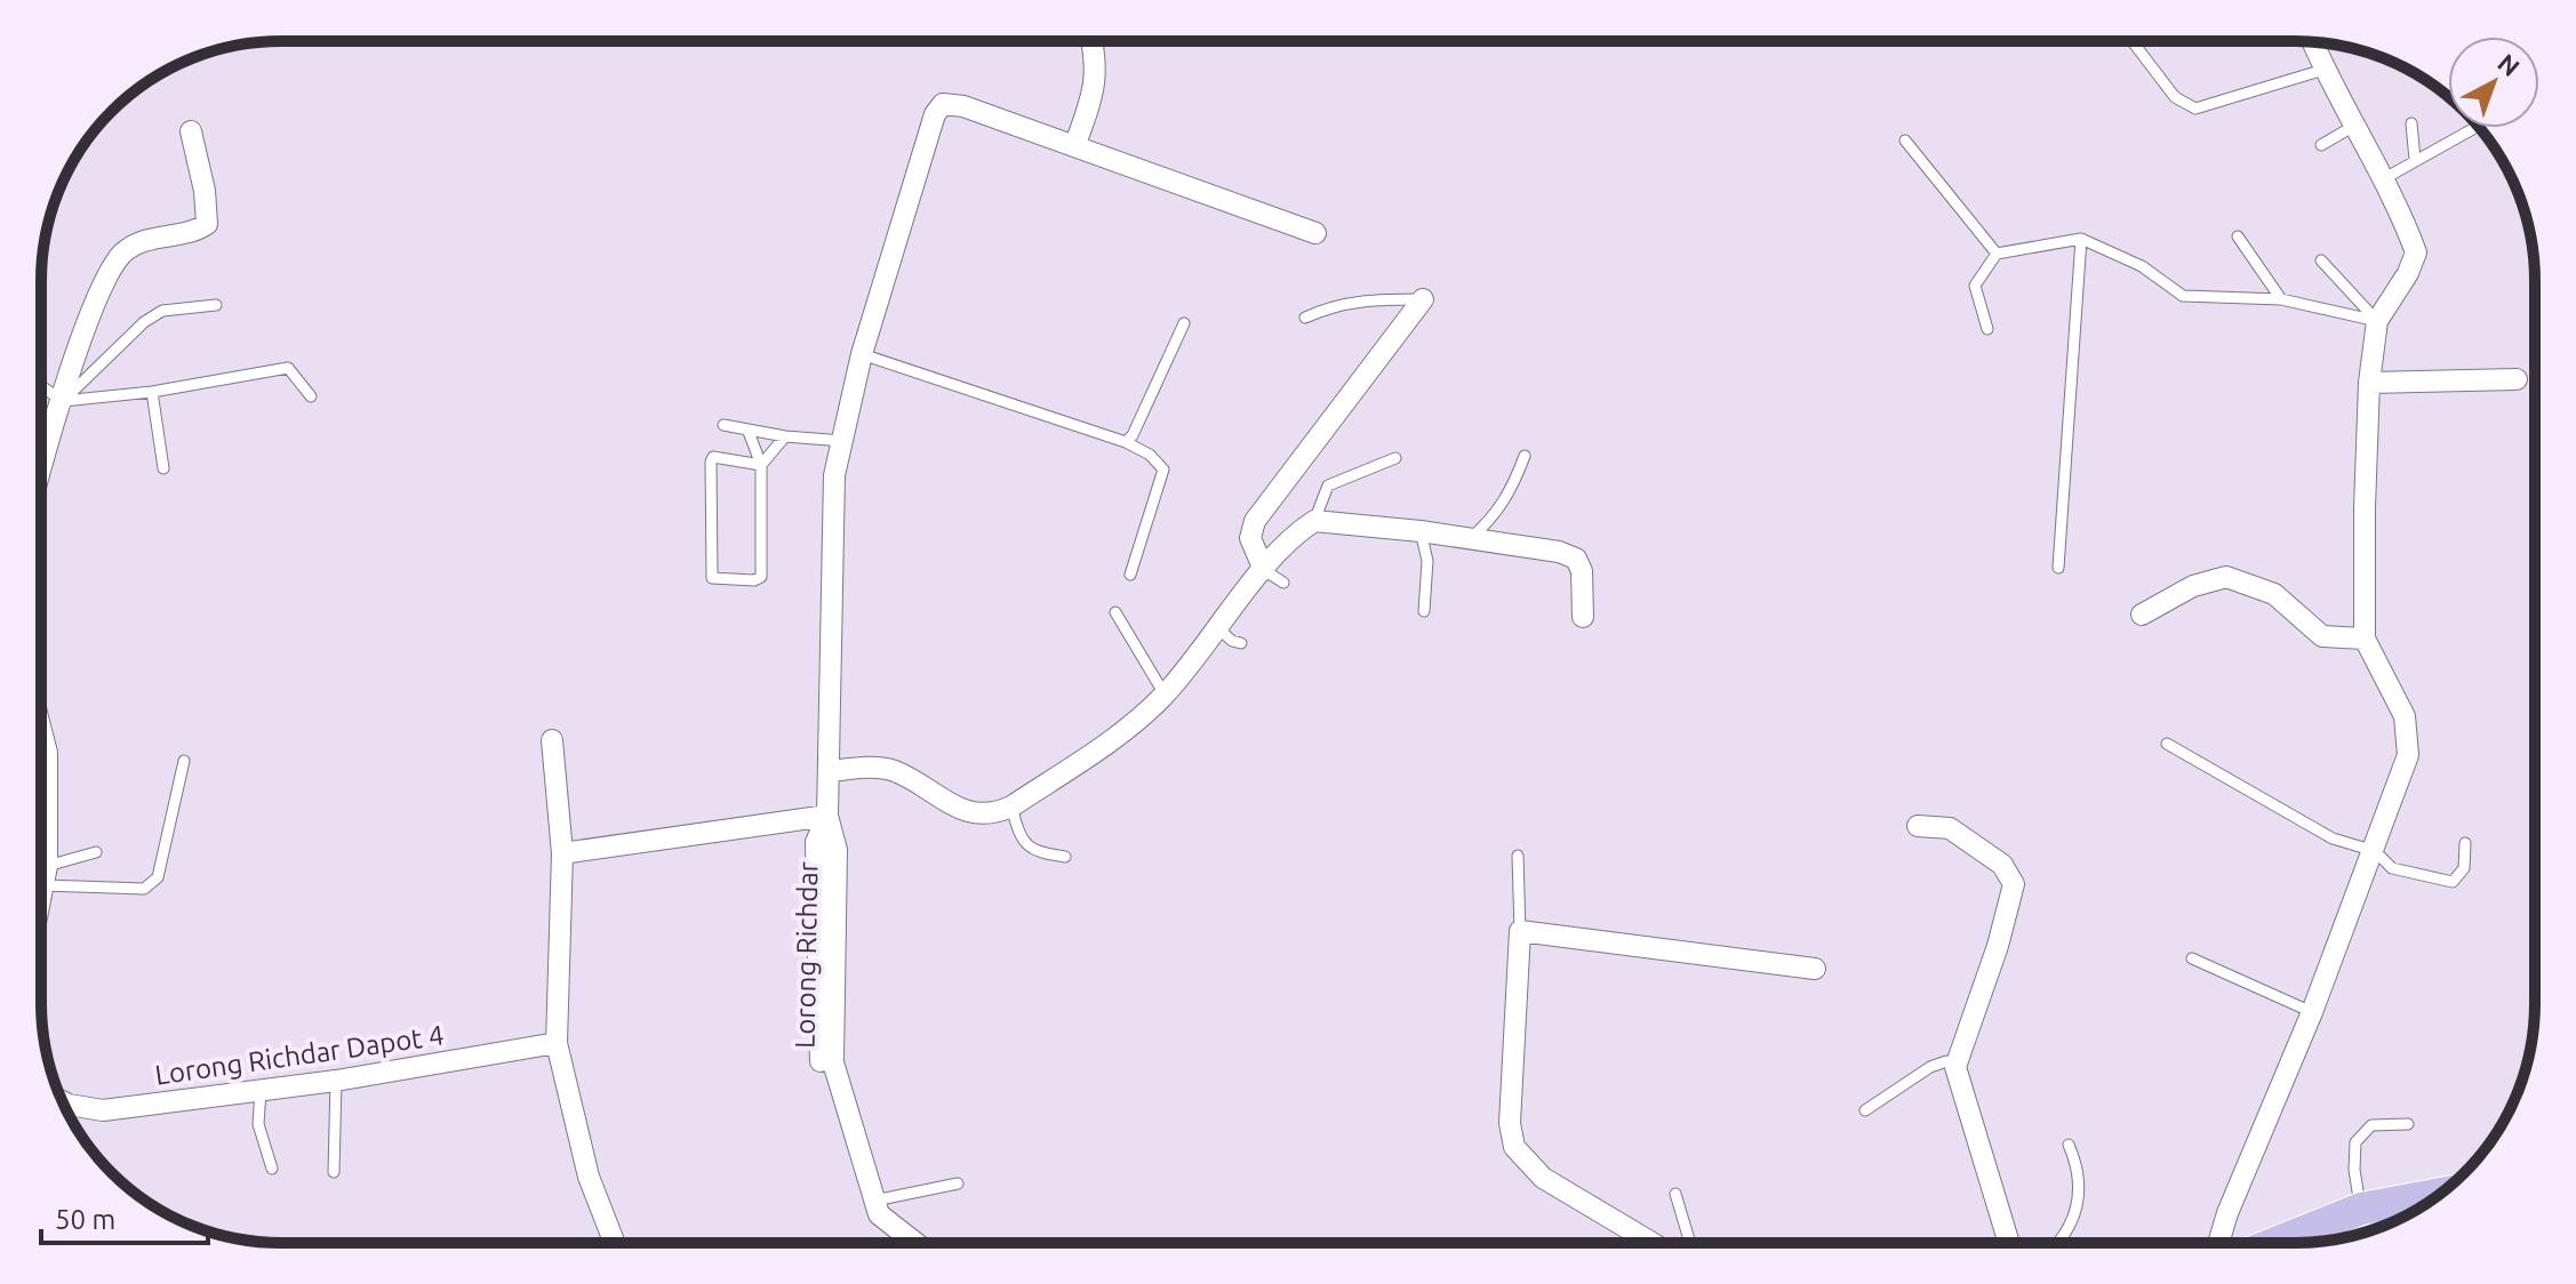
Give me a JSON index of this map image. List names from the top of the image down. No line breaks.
{"streets":{"street":["Lorong Richdar","Lorong Richdar Dapot 4"]},"scale_bar":"50 m","north":"top right"}
